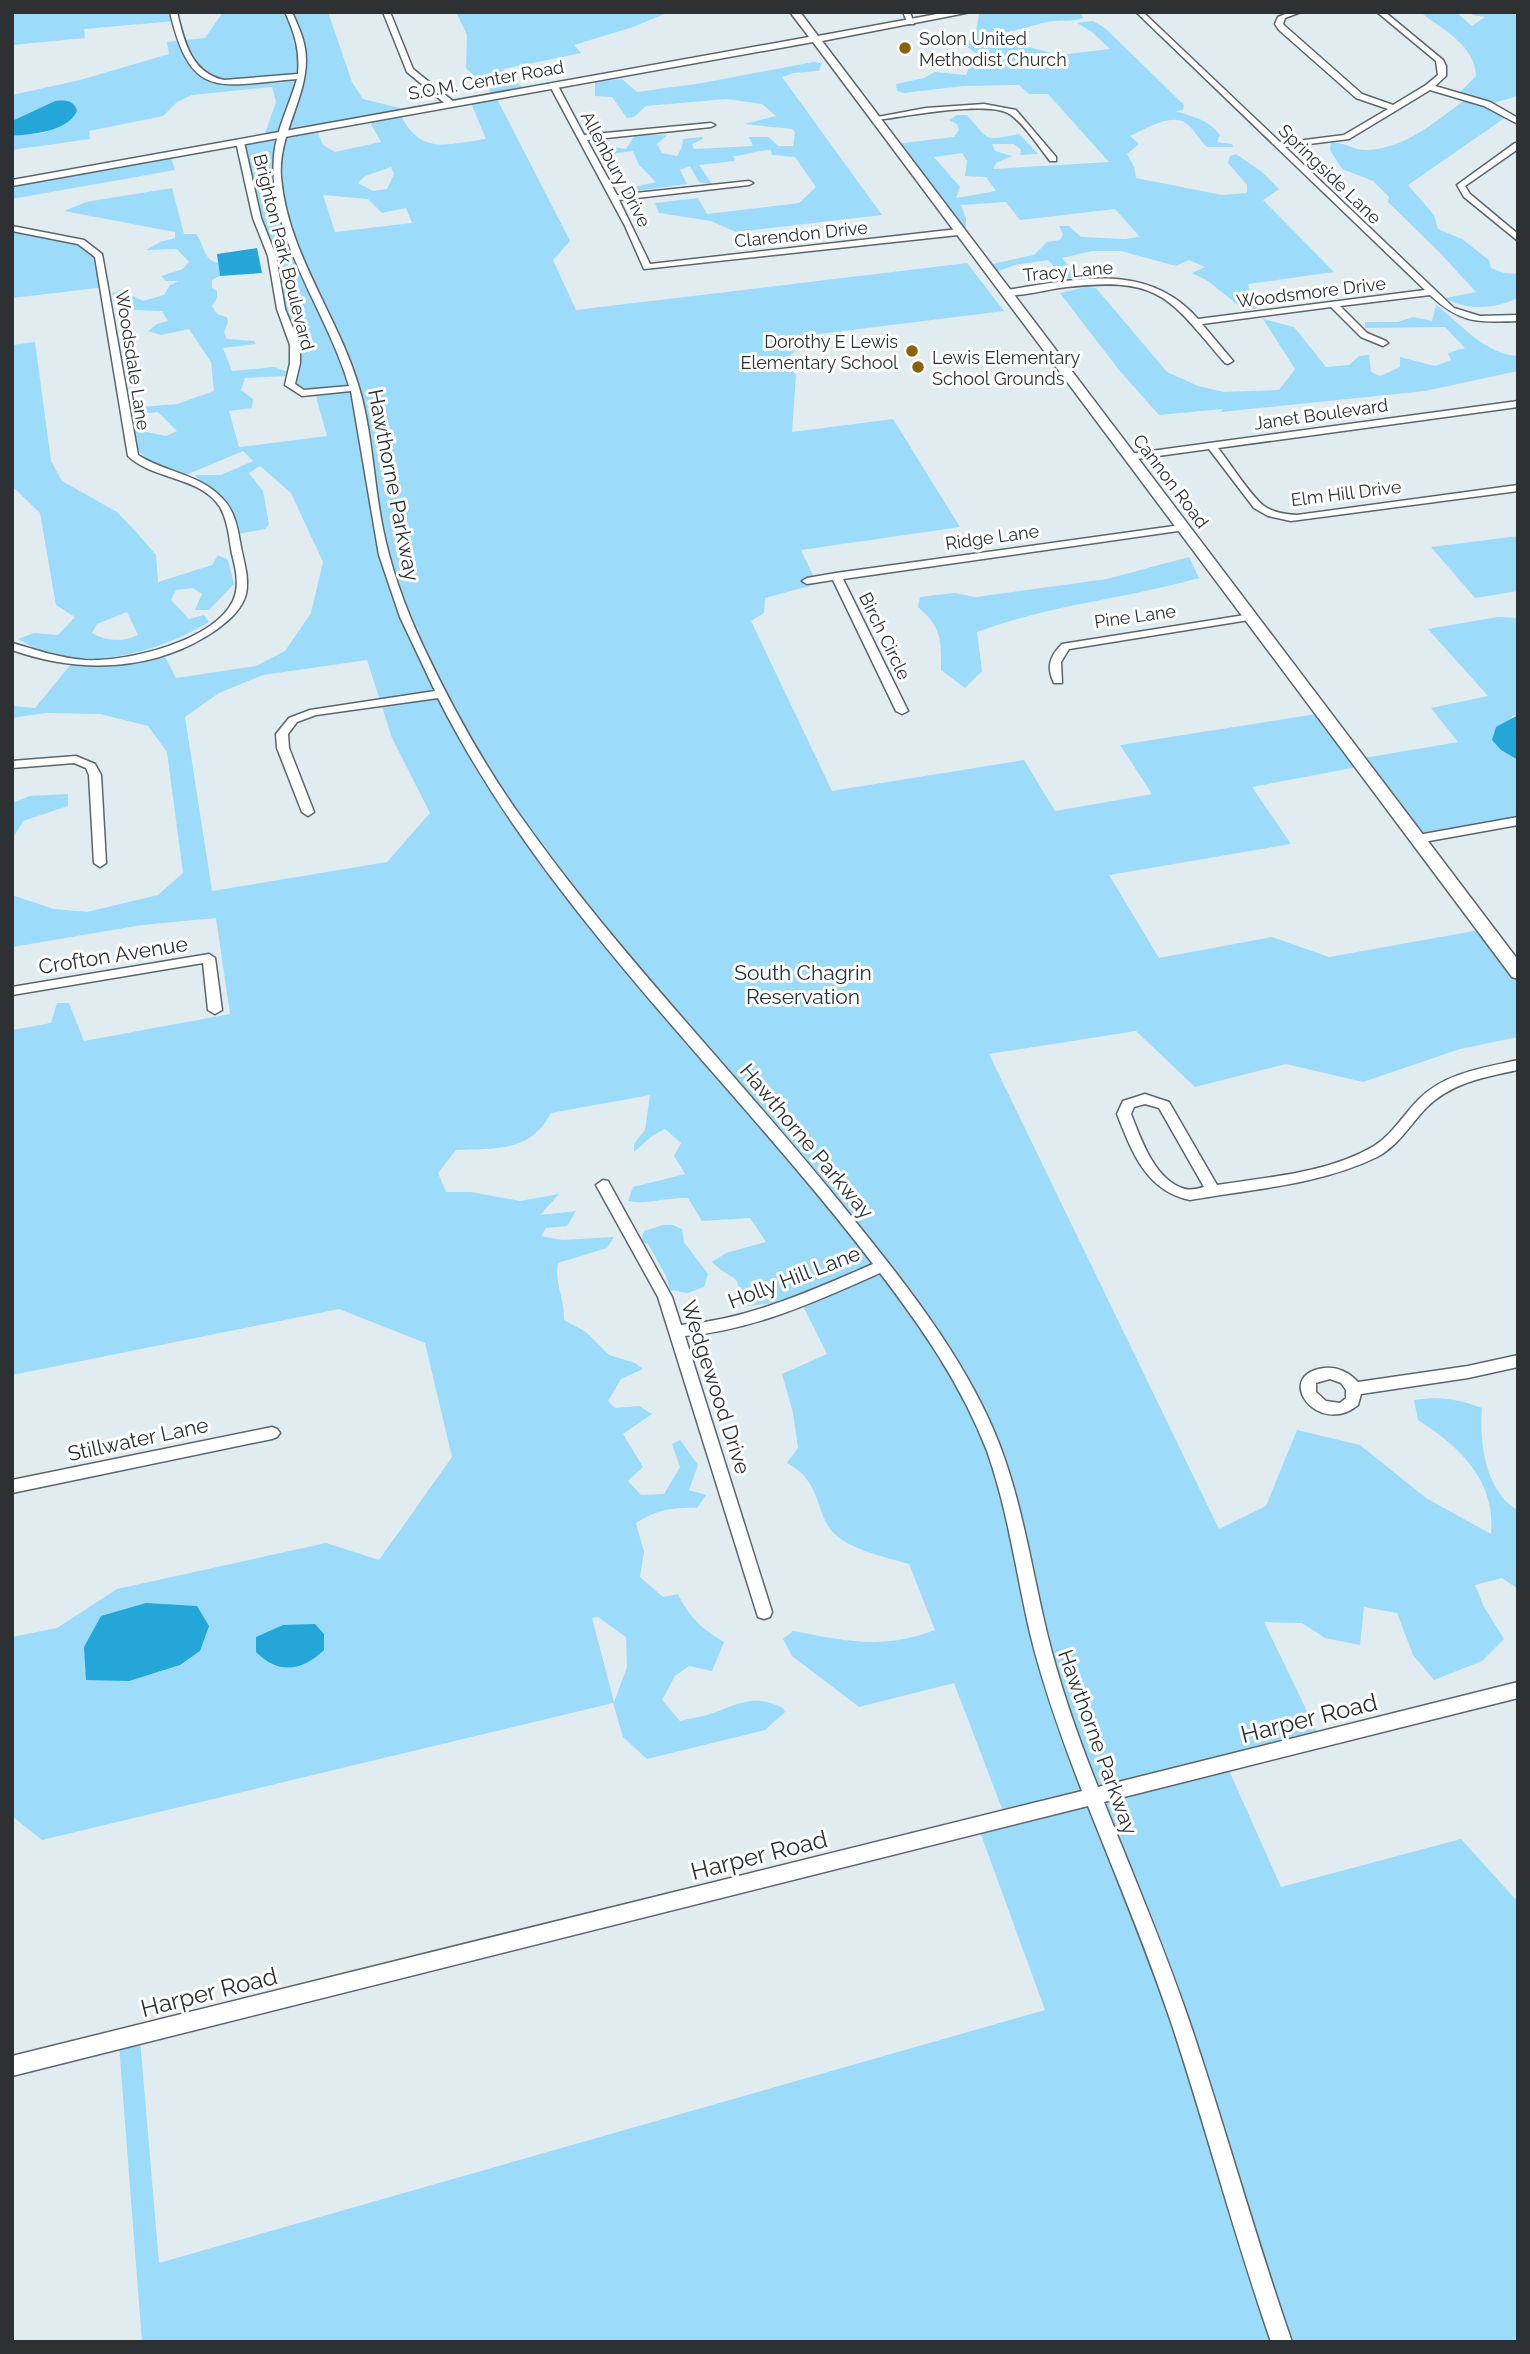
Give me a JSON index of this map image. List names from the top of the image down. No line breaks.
{"streets":{"main road":["S.O.M. Center Road","Cannon Road"],"street":["Allenbury Drive","Springside Lane","Clarendon Drive","Brighton Park Boulevard","Tracy Lane","Woodsmore Drive","Woodsdale Lane","Janet Boulevard","Hawthorne Parkway","Elm Hill Drive","Ridge Lane","Pine Lane","Birch Circle","Crofton Avenue","Holly Hill Lane","Wedgewood Drive","Stillwater Lane","Harper Road"]},"crossings":[["S.O.M. Center Road","Allenbury Drive"],["S.O.M. Center Road","Brighton Park Boulevard"],["S.O.M. Center Road","Cannon Road"],["S.O.M. Center Road","Hawthorne Parkway"],["Allenbury Drive","Clarendon Drive"],["Springside Lane","Woodsmore Drive"],["Clarendon Drive","Cannon Road"],["Brighton Park Boulevard","Hawthorne Parkway"],["Tracy Lane","Woodsmore Drive"],["Tracy Lane","Cannon Road"],["Janet Boulevard","Cannon Road"],["Janet Boulevard","Elm Hill Drive"],["Cannon Road","Ridge Lane"],["Cannon Road","Pine Lane"],["Hawthorne Parkway","Holly Hill Lane"],["Hawthorne Parkway","Harper Road"],["Ridge Lane","Birch Circle"],["Holly Hill Lane","Wedgewood Drive"]],"parks":["South Chagrin Reservation"],"places":["Solon United Methodist Church","Dorothy E Lewis Elementary School","Lewis Elementary School Grounds"]}
